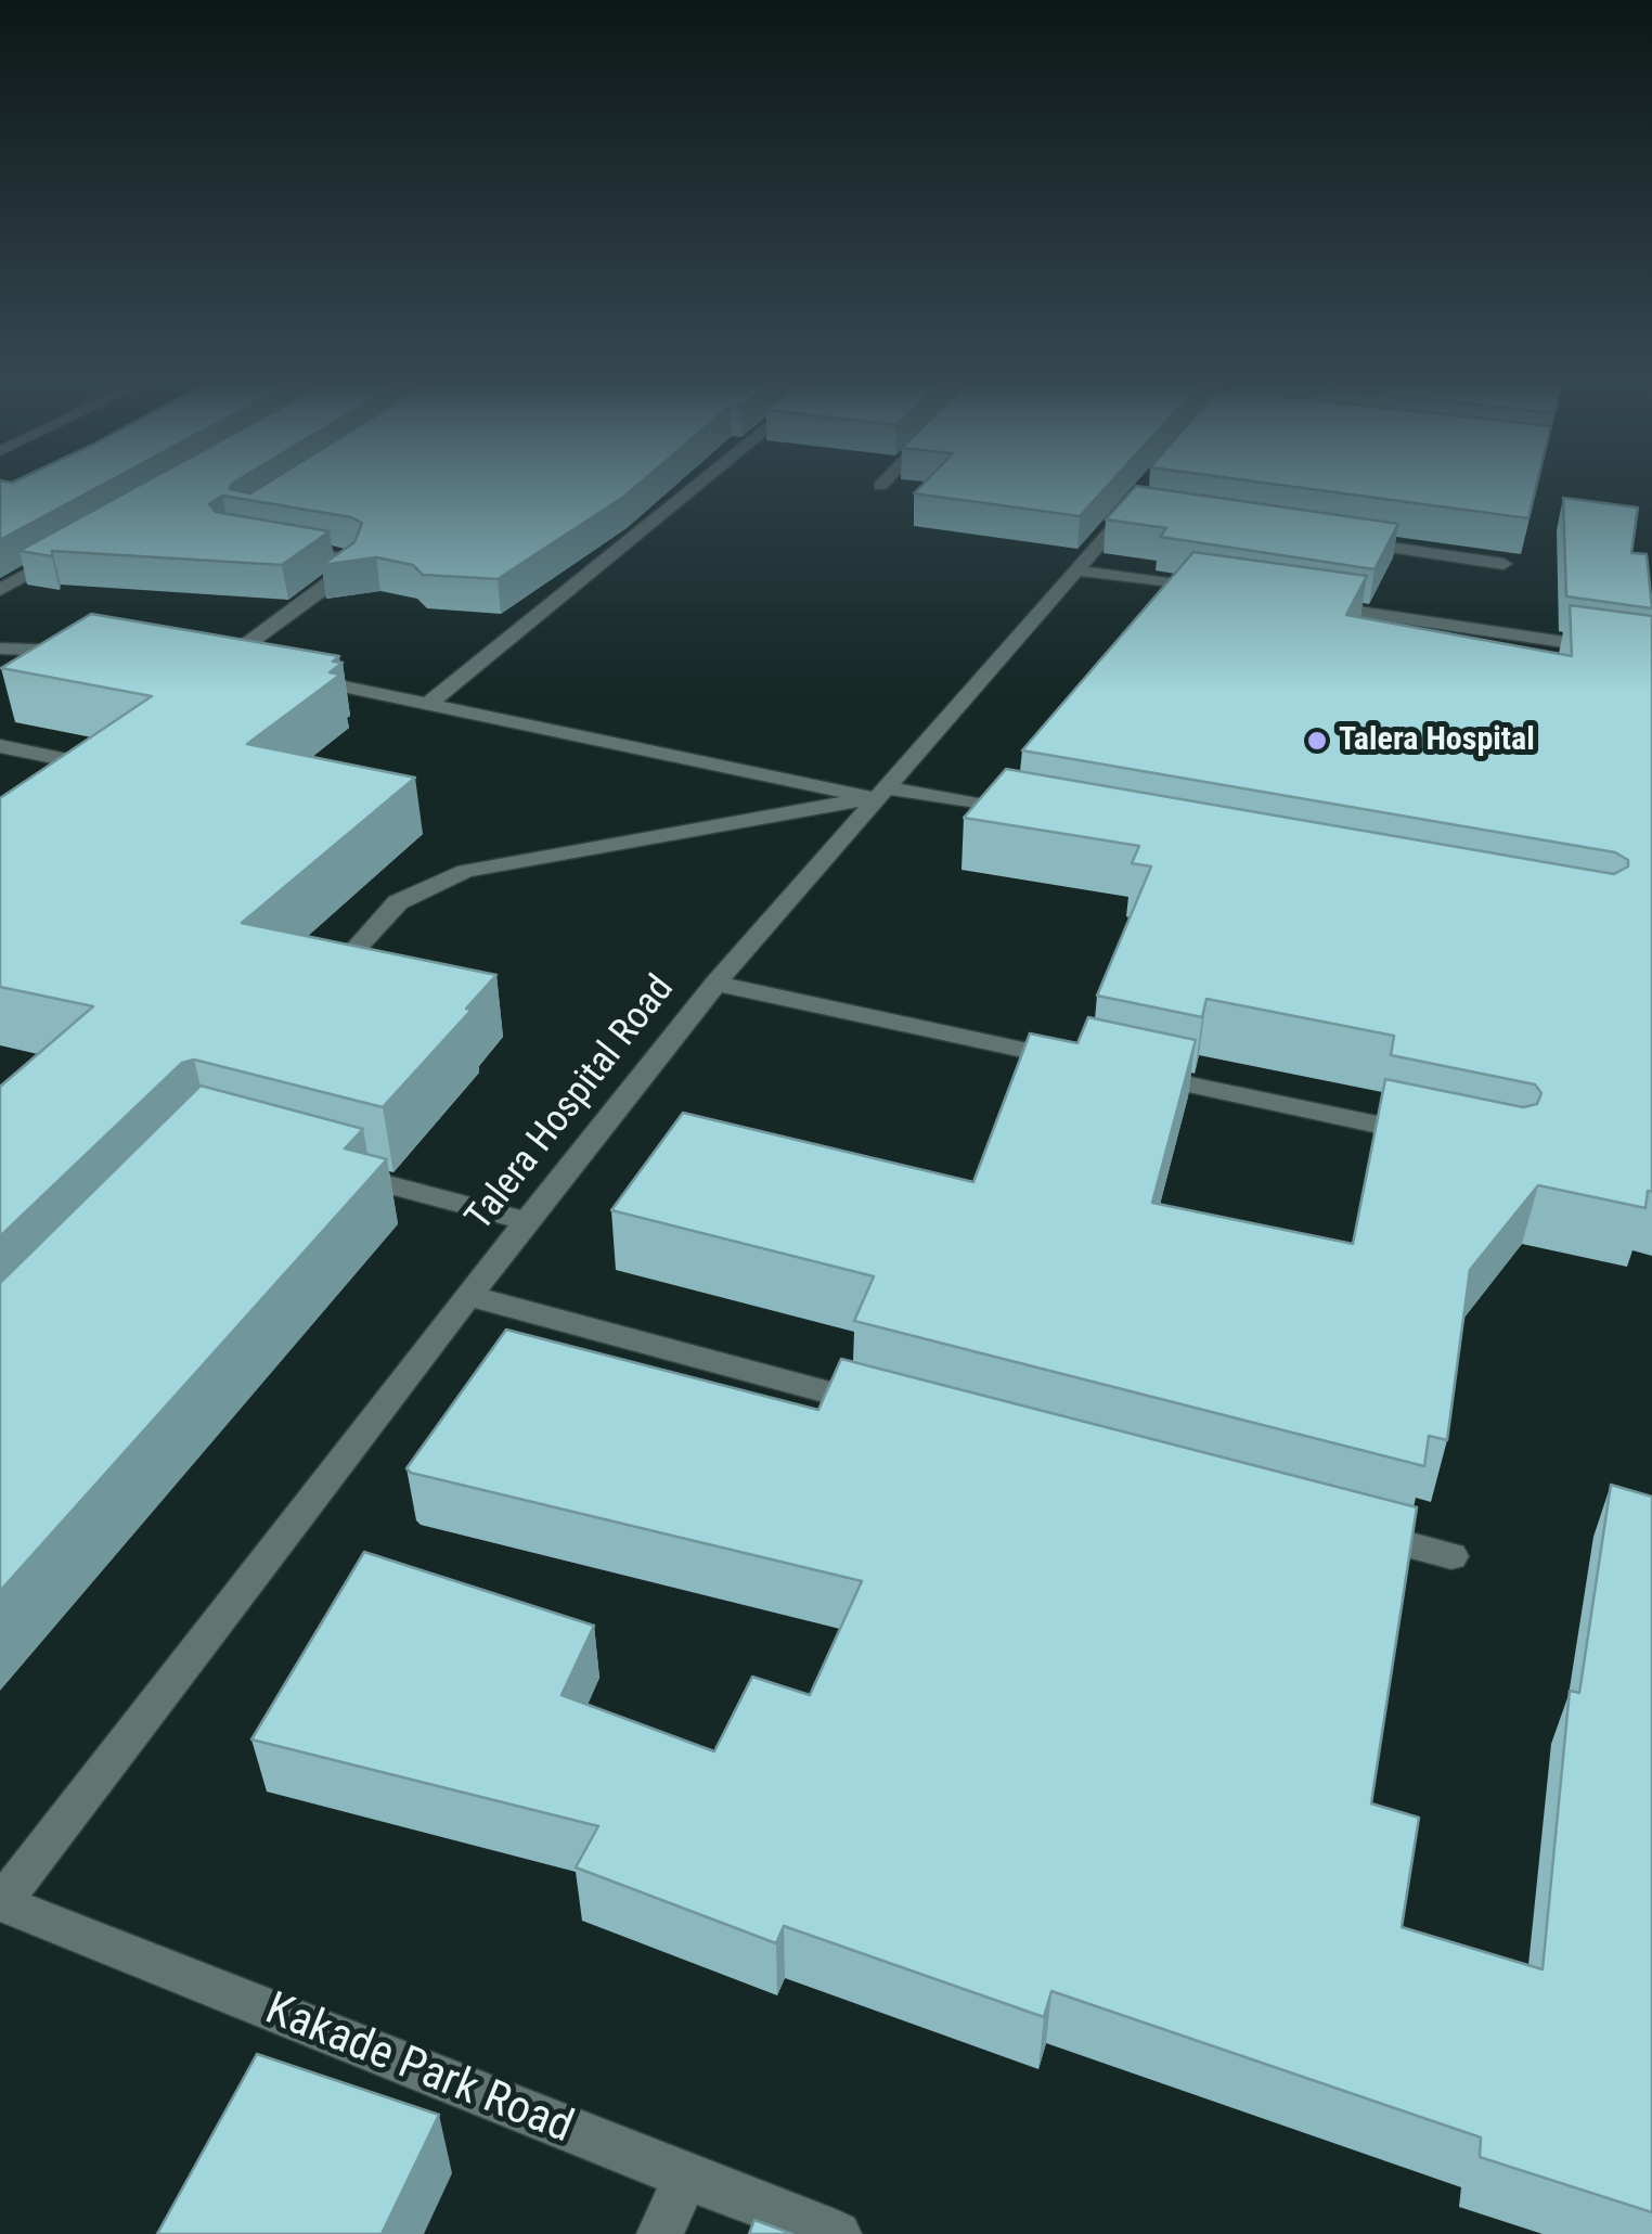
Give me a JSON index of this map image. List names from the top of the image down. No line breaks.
{"streets":{"street":["Talera Hospital Road","Kakade Park Road"]},"crossings":[["Talera Hospital Road","Kakade Park Road"]],"places":["Talera Hospital"]}
